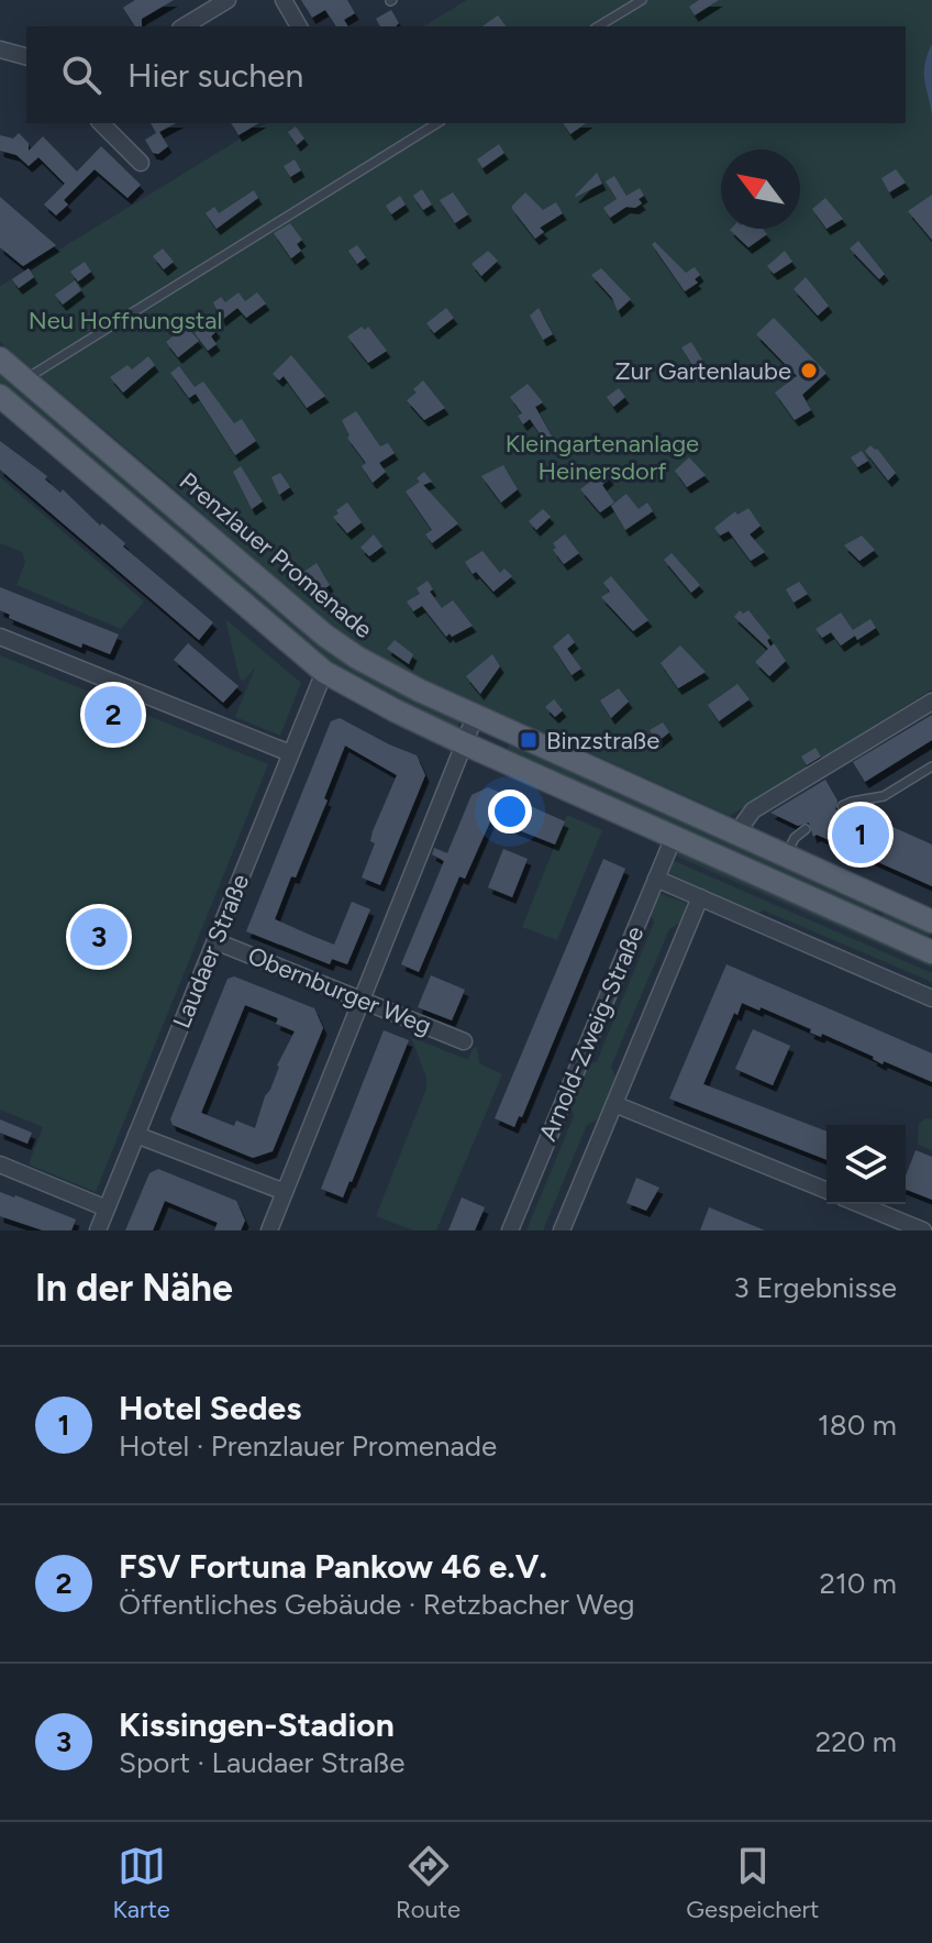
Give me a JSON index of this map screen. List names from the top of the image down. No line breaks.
{"streets":{"main road":["Prenzlauer Promenade"],"street":["Laudaer Straße","Obernburger Weg","Arnold-Zweig-Straße"]},"crossings":[["Laudaer Straße","Obernburger Weg"]],"parks":["Neu Hoffnungstal","Kleingartenanlage Heinersdorf"],"places":{"other":["Zur Gartenlaube"],"transit":["Binzstraße"]},"north":"top left","page":{"search":"Hier suchen","pins":["2","1","3"],"heading":["In der Nähe","3 Ergebnisse"],"list":[{"mark":"1","name":"Hotel Sedes","note":"Hotel · Prenzlauer Promenade","value":"180 m"},{"mark":"2","name":"FSV Fortuna Pankow 46 e.V.","note":"Öffentliches Gebäude · Retzbacher Weg","value":"210 m"},{"mark":"3","name":"Kissingen-Stadion","note":"Sport · Laudaer Straße","value":"220 m"}],"nav":["Karte","Route","Gespeichert"]}}
